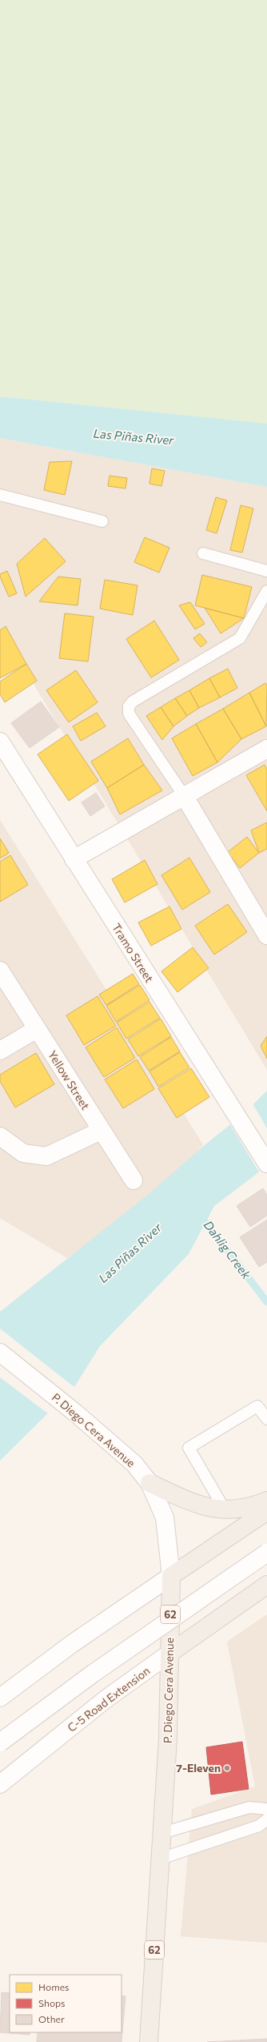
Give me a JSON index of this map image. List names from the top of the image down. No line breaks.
{"streets":{"main road":["P. Diego Cera Avenue","62","C-5 Road Extension"],"street":["Tramo Street","Yellow Street"]},"crossings":[["P. Diego Cera Avenue","C-5 Road Extension"]],"water":["Las Piñas River","Dahlig Creek"],"places":["7-Eleven"],"legend":["Homes","Shops","Other"]}
